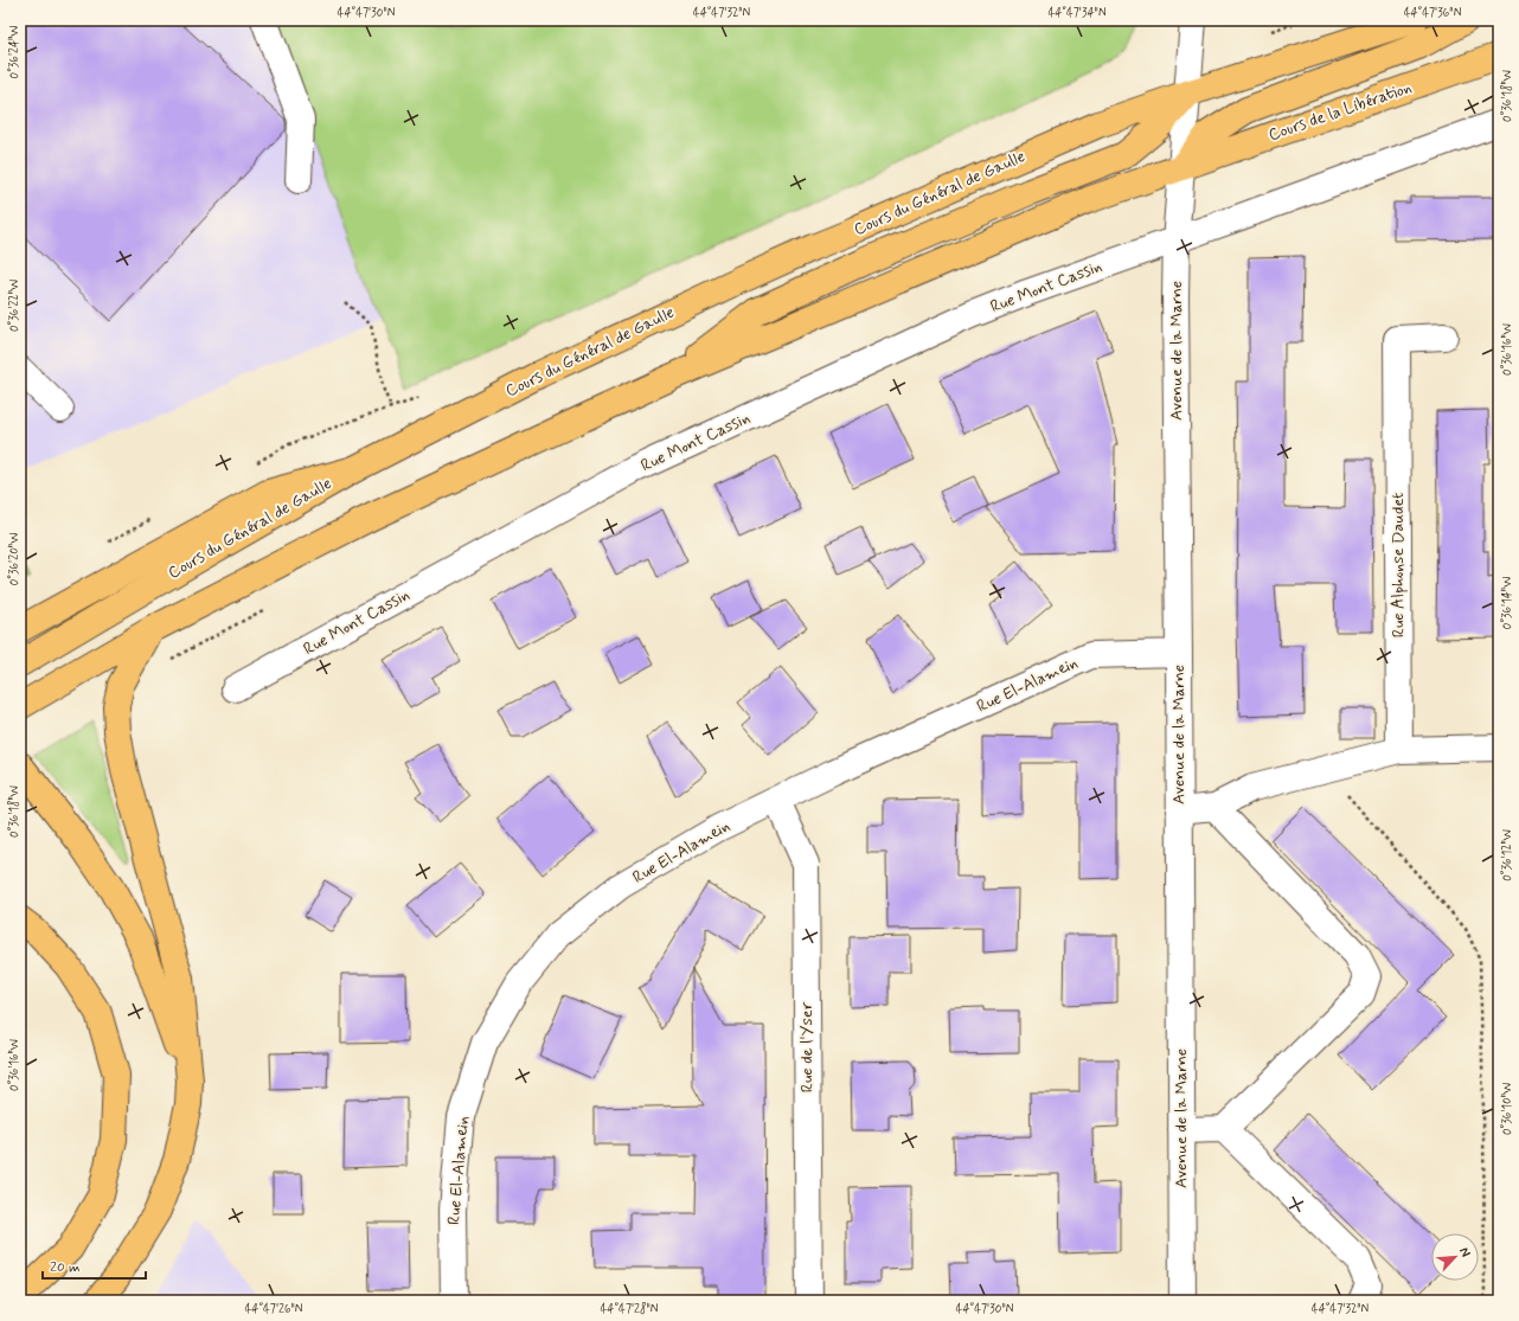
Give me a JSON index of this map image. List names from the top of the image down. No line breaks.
{"streets":{"main road":["Cours de la Libération","Cours du Général de Gaulle"],"street":["Rue Mont Cassin","Avenue de la Marne","Rue Alphonse Daudet","Rue El-Alamein","Rue de l'Yser"]},"crossings":[["Cours de la Libération","Avenue de la Marne"],["Cours du Général de Gaulle","Avenue de la Marne"],["Rue Mont Cassin","Avenue de la Marne"],["Avenue de la Marne","Rue El-Alamein"],["Rue El-Alamein","Rue de l'Yser"]],"scale_bar":"20 m","north":"top right","coordinates":["44°47'30\"N","44°47'32\"N","44°47'34\"N","44°47'36\"N","0°36'24\"W","0°36'18\"W","0°36'22\"W","0°36'16\"W","0°36'20\"W","0°36'14\"W","0°36'12\"W","0°36'10\"W","44°47'26\"N","44°47'28\"N"]}
